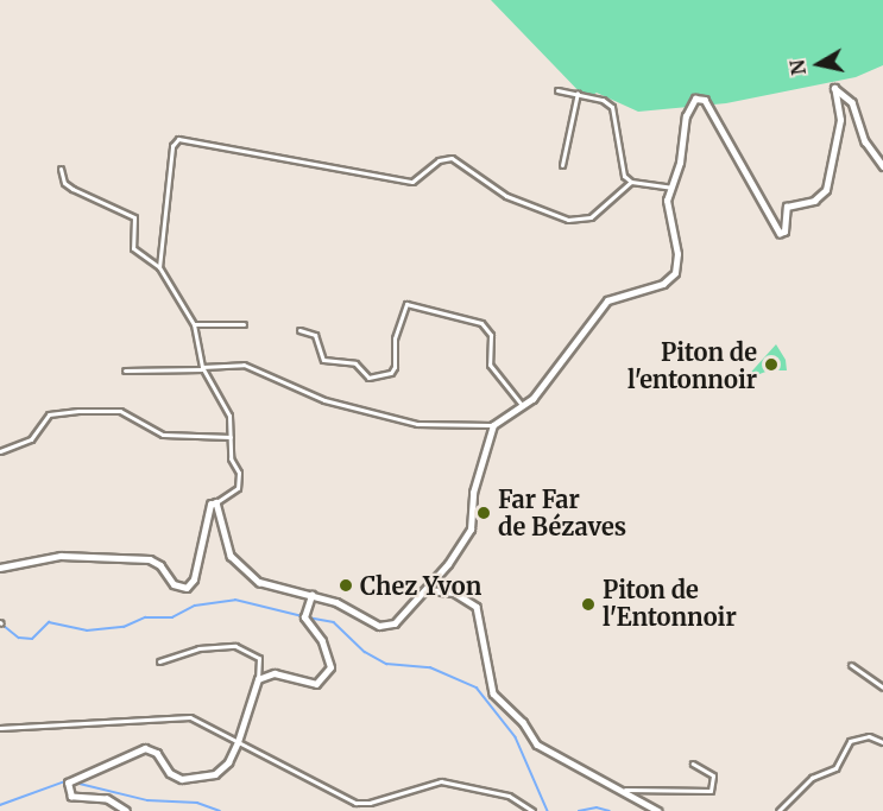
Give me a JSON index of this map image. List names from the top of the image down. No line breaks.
{"places":["Piton de l'entonnoir","Far Far de Bézaves","Chez Yvon","Piton de l'Entonnoir"],"north":"left"}
